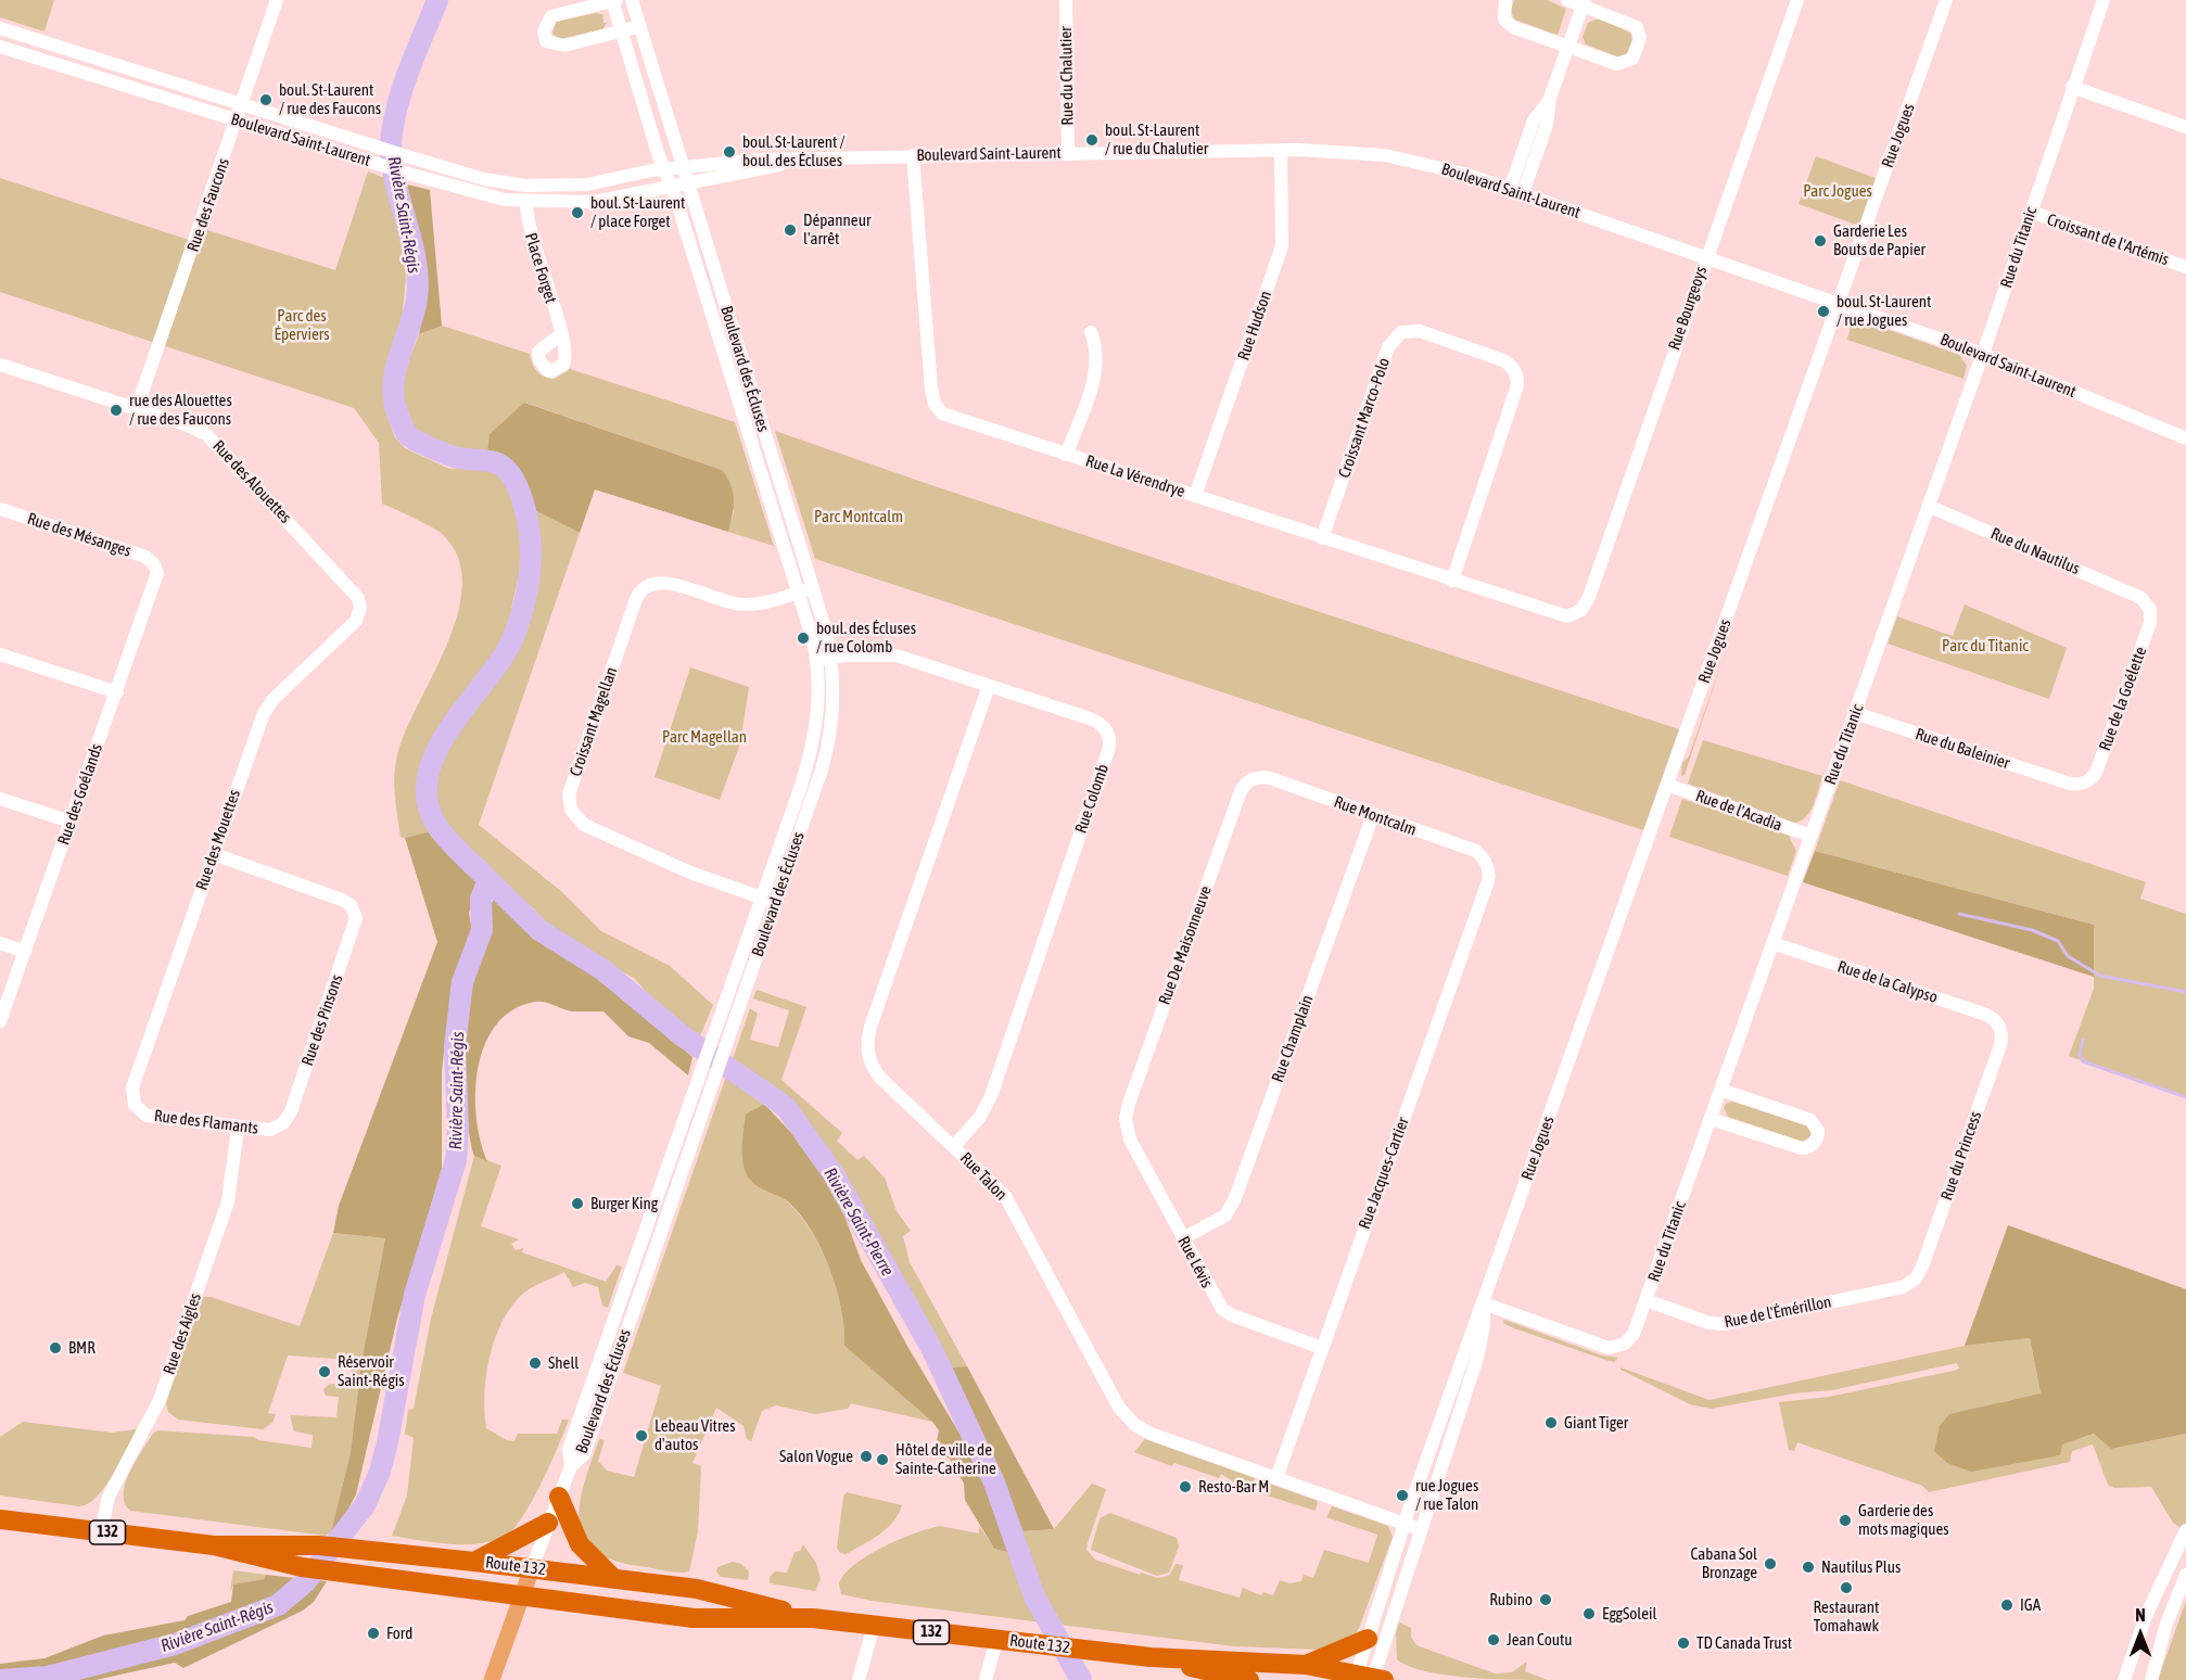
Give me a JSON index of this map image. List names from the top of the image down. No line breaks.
{"streets":{"highway":["132","Route 132"],"street":["Rue du Chalutier","Rue Jogues","Boulevard Saint-Laurent","Rue des Faucons","Croissant de l'Artémis","Rue du Titanic","Place Forget","Rue Bourgeoys","Rue Hudson","Boulevard des Écluses","Croissant Marco-Polo","Rue La Vérendrye","Rue des Alouettes","Rue des Mésanges","Rue du Nautilus","Rue de la Goélette","Croissant Magellan","Rue du Baleinier","Rue des Goélands","Rue Colomb","Rue de l'Acadia","Rue Montcalm","Rue des Mouettes","Rue De Maisonneuve","Rue de la Calypso","Rue des Pinsons","Rue Champlain","Rue des Flamants","Rue du Princess","Rue Jacques-Cartier","Rue Talon","Rue Lévis","Rue de l'Émérillon","Rue des Aigles"]},"crossings":[["Rue du Chalutier","Boulevard Saint-Laurent"],["Rue Jogues","Boulevard Saint-Laurent"],["Rue Jogues","Rue du Titanic"],["Rue Jogues","Rue de l'Acadia"],["Rue Jogues","Rue Talon"],["Rue Jogues","Route 132"],["Boulevard Saint-Laurent","Rue des Faucons"],["Boulevard Saint-Laurent","Rue du Titanic"],["Boulevard Saint-Laurent","Place Forget"],["Boulevard Saint-Laurent","Rue Bourgeoys"],["Boulevard Saint-Laurent","Rue Hudson"],["Boulevard Saint-Laurent","Boulevard des Écluses"],["Boulevard Saint-Laurent","Rue La Vérendrye"],["Rue des Faucons","Rue des Alouettes"],["Croissant de l'Artémis","Rue du Titanic"],["Rue du Titanic","Rue du Nautilus"],["Rue du Titanic","Rue du Baleinier"],["Rue du Titanic","Rue de l'Acadia"],["Rue du Titanic","Rue de la Calypso"],["Rue du Titanic","Rue de l'Émérillon"],["Rue Bourgeoys","Rue La Vérendrye"],["Rue Hudson","Rue La Vérendrye"],["Boulevard des Écluses","Croissant Magellan"],["Boulevard des Écluses","Rue Colomb"],["Croissant Marco-Polo","Rue La Vérendrye"],["Rue des Alouettes","Rue des Mouettes"],["Rue des Mésanges","Rue des Goélands"],["Rue du Nautilus","Rue de la Goélette"],["Rue de la Goélette","Rue du Baleinier"],["Rue Colomb","Rue Talon"],["Rue Montcalm","Rue De Maisonneuve"],["Rue Montcalm","Rue Champlain"],["Rue Montcalm","Rue Jacques-Cartier"],["Rue des Mouettes","Rue des Pinsons"],["Rue des Mouettes","Rue des Flamants"],["Rue De Maisonneuve","Rue Lévis"],["Rue de la Calypso","Rue du Princess"],["Rue des Pinsons","Rue des Flamants"],["Rue Champlain","Rue Lévis"],["Rue des Flamants","Rue des Aigles"],["Rue du Princess","Rue de l'Émérillon"],["Rue Jacques-Cartier","Rue Talon"],["Rue Jacques-Cartier","Rue Lévis"],["Rue des Aigles","Route 132"]],"water":["Rivière Saint-Régis","Rivière Saint-Pierre"],"parks":["Parc Jogues","Parc des Éperviers","Parc Montcalm","Parc du Titanic","Parc Magellan"],"places":["boul. St-Laurent / rue des Faucons","boul. St-Laurent / rue du Chalutier","boul. St-Laurent / boul. des Écluses","boul. St-Laurent / place Forget","Dépanneur l'arrêt","Garderie Les Bouts de Papier","boul. St-Laurent / rue Jogues","rue des Alouettes / rue des Faucons","boul. des Écluses / rue Colomb","Burger King","BMR","Shell","Réservoir Saint-Régis","Giant Tiger","Lebeau Vitres d'autos","Salon Vogue","Hôtel de ville de Sainte-Catherine","Resto-Bar M","rue Jogues / rue Talon","Garderie des mots magiques","Cabana Sol Bronzage","Nautilus Plus","Restaurant Tomahawk","Rubino","IGA","EggSoleil","Ford","Jean Coutu","TD Canada Trust"],"north":"top"}
